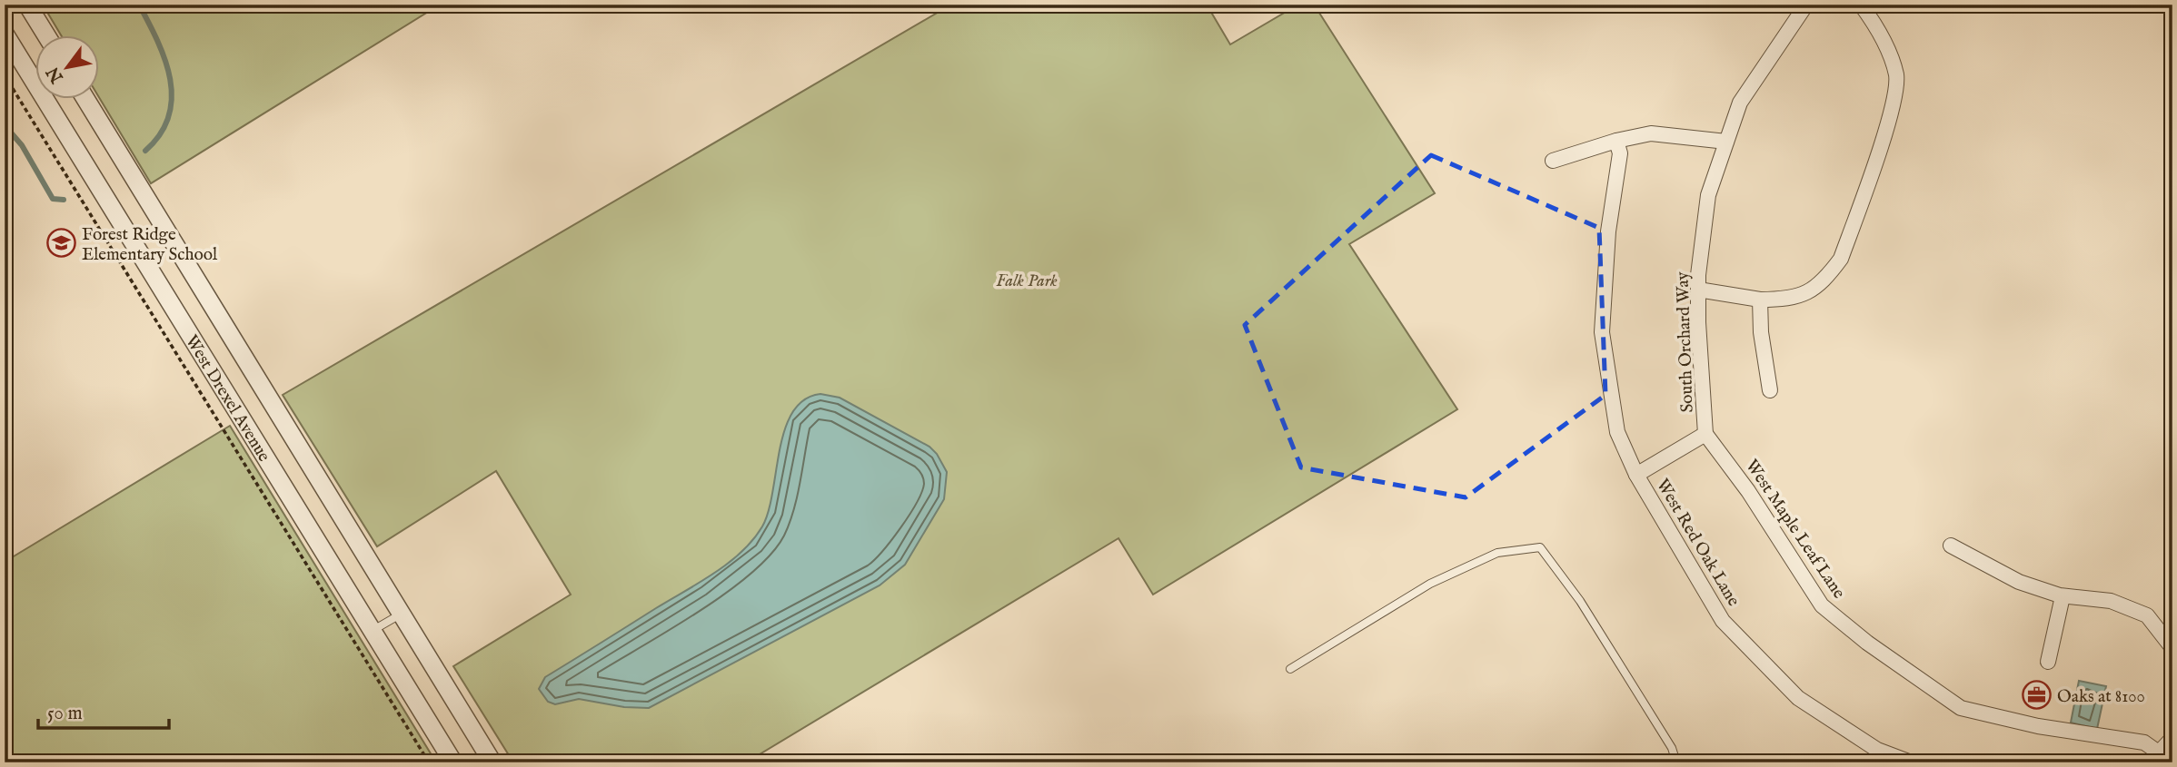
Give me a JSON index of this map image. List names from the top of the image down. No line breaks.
{"streets":{"street":["South Orchard Way","West Drexel Avenue","West Maple Leaf Lane","West Red Oak Lane"]},"crossings":[["South Orchard Way","West Maple Leaf Lane"],["South Orchard Way","West Red Oak Lane"]],"parks":["Falk Park"],"places":{"school or university":["Forest Ridge Elementary School"],"office":["Oaks at 8100"]},"scale_bar":"50 m","north":"bottom left"}
